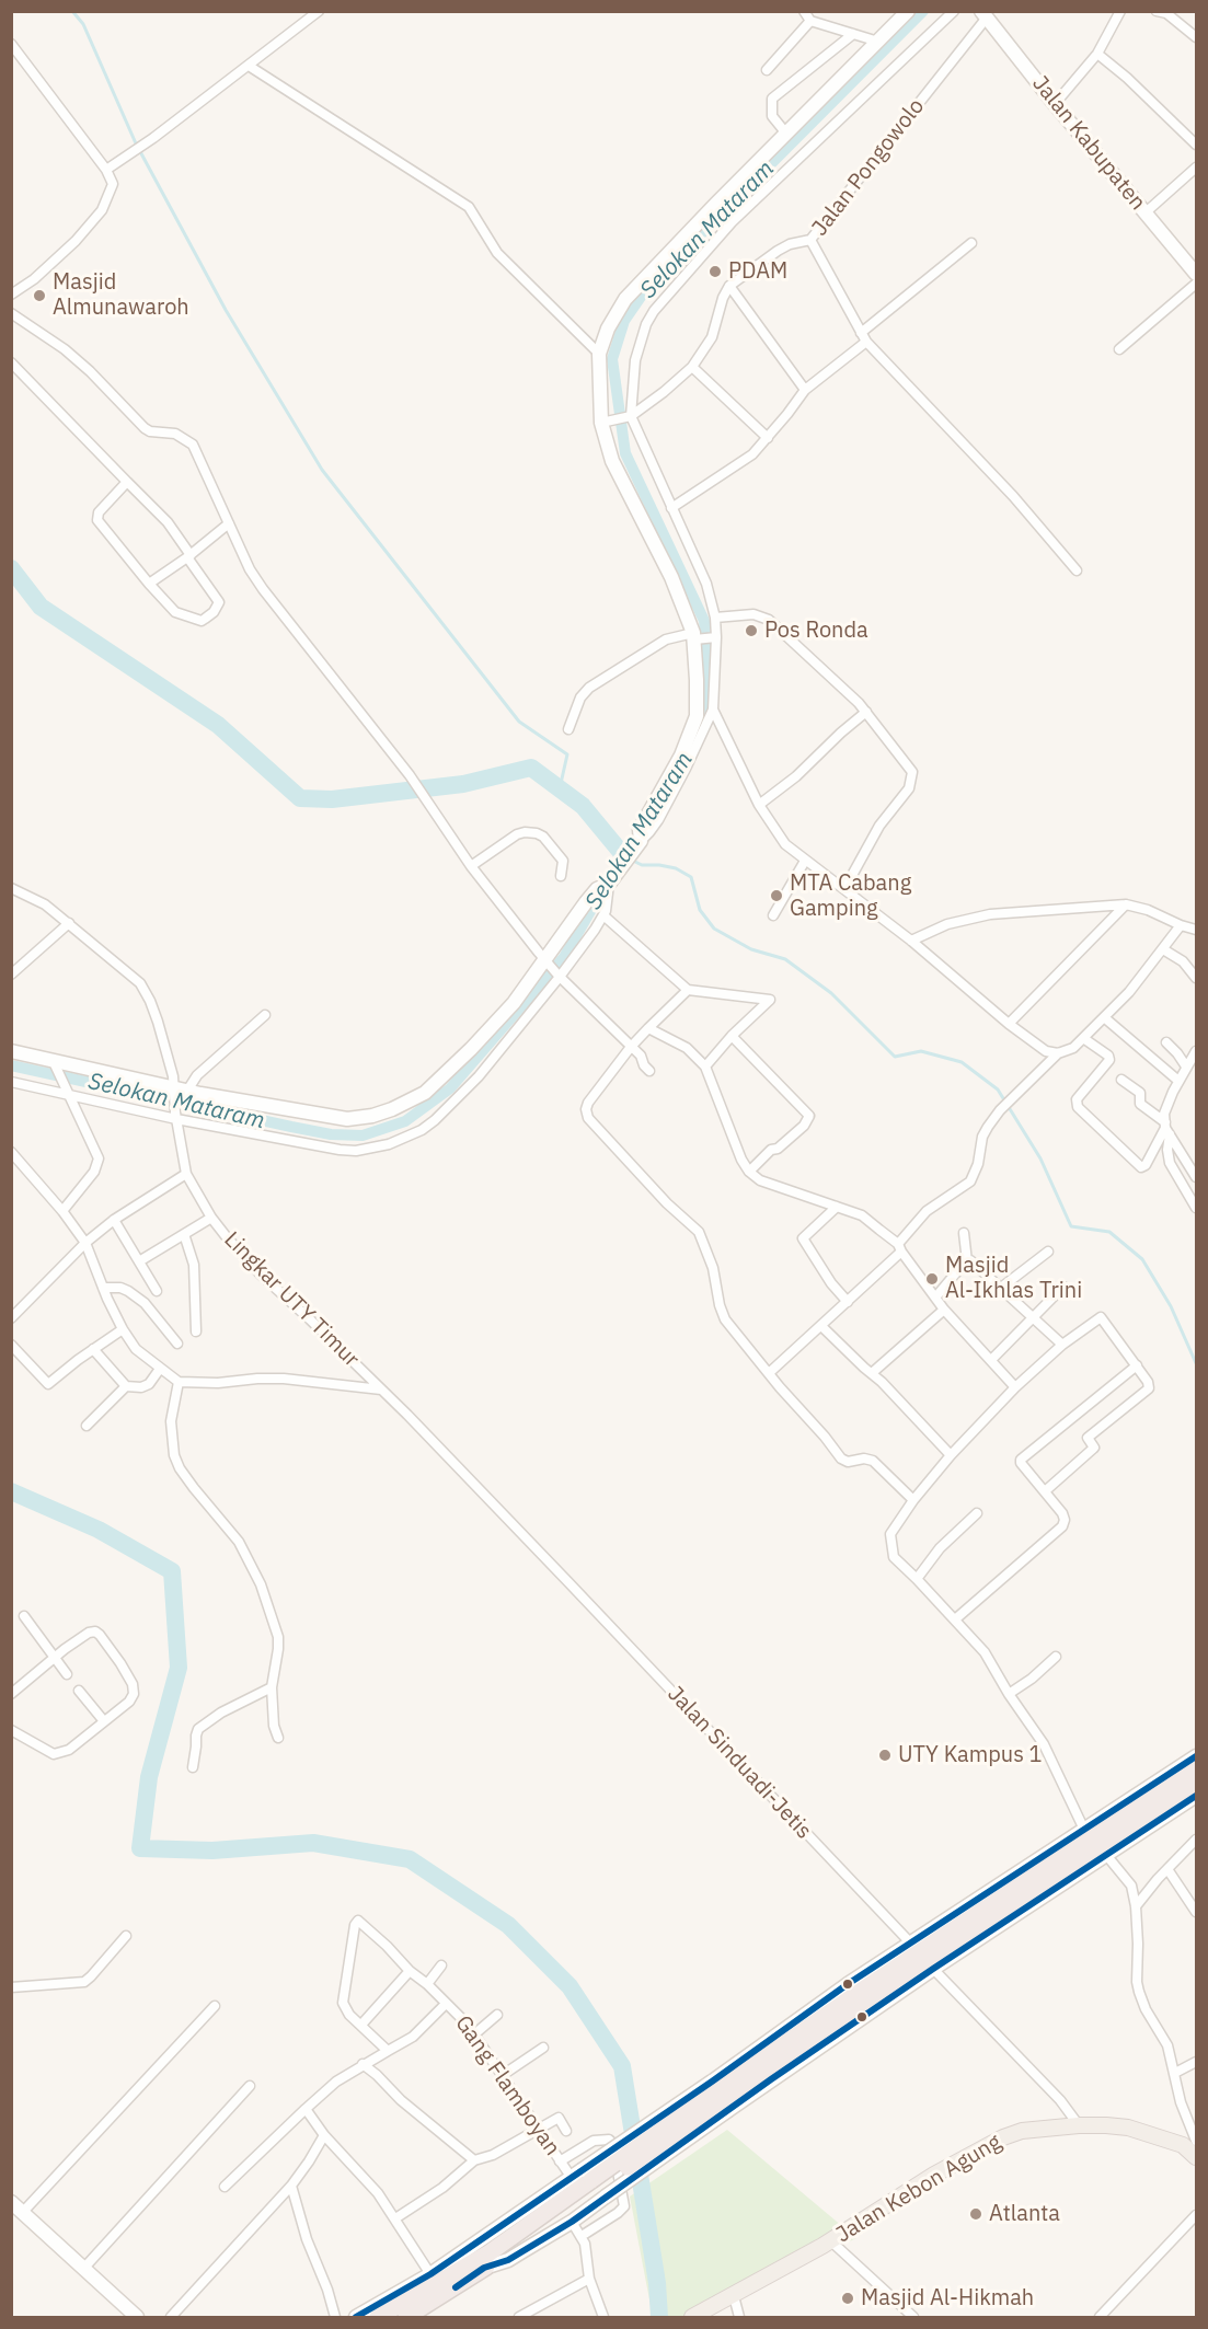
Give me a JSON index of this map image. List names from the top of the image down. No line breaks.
{"streets":{"main road":["Jalan Kebon Agung"],"street":["Jalan Kabupaten","Jalan Pongowolo","Lingkar UTY Timur","Jalan Sinduadi-Jetis","Gang Flamboyan"]},"crossings":[["Jalan Kabupaten","Jalan Pongowolo"],["Lingkar UTY Timur","Jalan Sinduadi-Jetis"]],"water":["Selokan Mataram"],"places":["PDAM","Masjid Almunawaroh","Pos Ronda","MTA Cabang Gamping","Masjid Al-Ikhlas Trini","UTY Kampus 1","Atlanta","Masjid Al-Hikmah"]}
